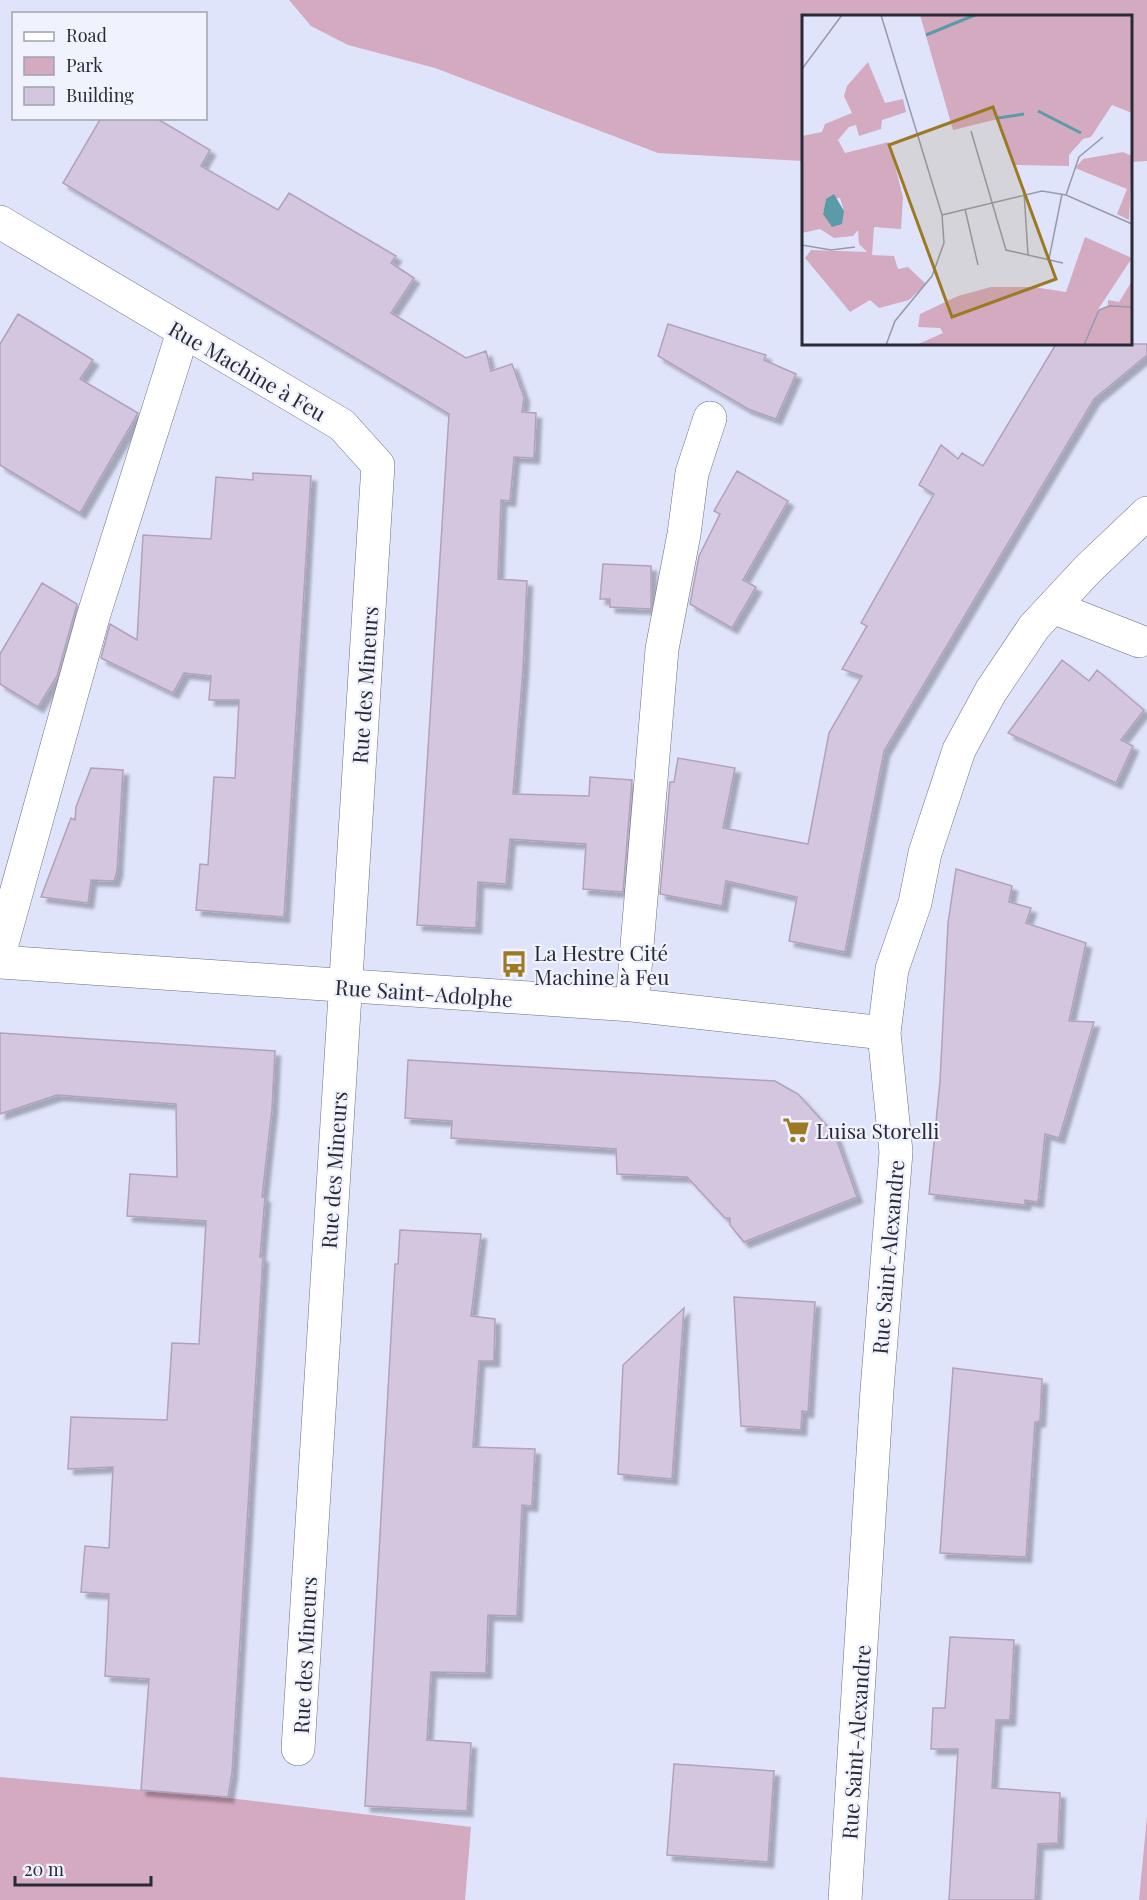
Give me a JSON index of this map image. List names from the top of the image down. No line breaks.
{"streets":{"street":["Rue Machine à Feu","Rue des Mineurs","Rue Saint-Adolphe","Rue Saint-Alexandre"]},"crossings":[["Rue Machine à Feu","Rue des Mineurs"],["Rue des Mineurs","Rue Saint-Adolphe"],["Rue Saint-Adolphe","Rue Saint-Alexandre"]],"places":{"bus stop":["La Hestre Cité Machine à Feu"],"supermarket":["Luisa Storelli"]},"legend":["Road","Park","Building"],"scale_bar":"20 m"}
